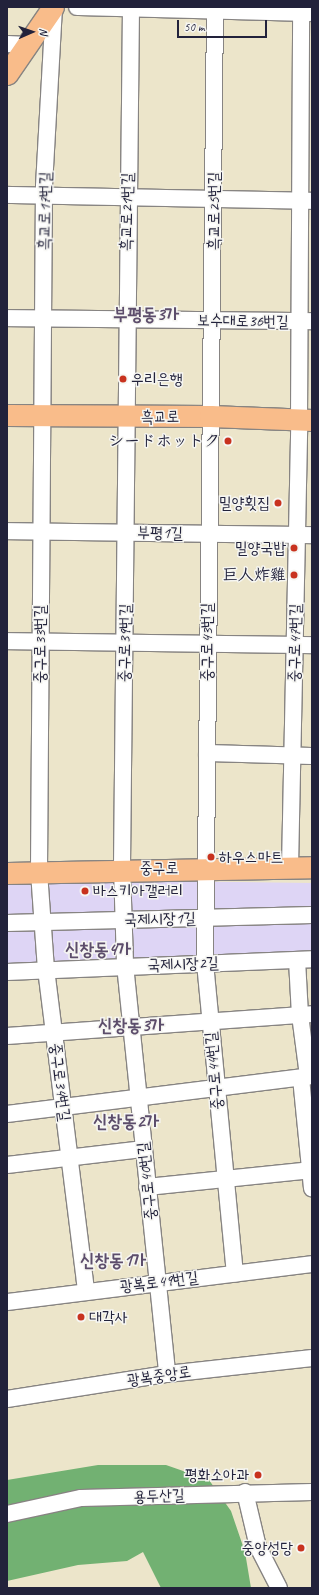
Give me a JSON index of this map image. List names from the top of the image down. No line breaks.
{"streets":{"main road":["흑교로","중구로"],"street":["흑교로17번길","흑교로25번길","흑교로21번길","보수대로36번길","부평1길","중구로43번길","중구로39번길","중구로47번길","중구로33번길","국제시장1길","국제시장2길","중구로44번길","중구로34번길","중구로40번길","광복로49번길","광복중앙로","용두산길"]},"crossings":[["흑교로17번길","보수대로36번길"],["흑교로17번길","흑교로"],["흑교로17번길","중구로33번길"],["흑교로25번길","보수대로36번길"],["흑교로25번길","흑교로"],["흑교로25번길","중구로43번길"],["흑교로21번길","보수대로36번길"],["흑교로21번길","흑교로"],["흑교로21번길","중구로39번길"],["보수대로36번길","중구로47번길"],["흑교로","중구로43번길"],["흑교로","중구로39번길"],["흑교로","중구로47번길"],["흑교로","중구로33번길"],["부평1길","중구로43번길"],["부평1길","중구로39번길"],["부평1길","중구로47번길"],["부평1길","중구로33번길"],["중구로43번길","중구로"],["중구로43번길","중구로44번길"],["중구로39번길","중구로"],["중구로39번길","중구로40번길"],["중구로47번길","중구로"],["중구로33번길","중구로"],["중구로33번길","중구로34번길"],["중구로","중구로44번길"],["중구로","중구로34번길"],["중구로","중구로40번길"],["국제시장1길","중구로44번길"],["국제시장1길","중구로34번길"],["국제시장1길","중구로40번길"],["국제시장2길","중구로44번길"],["국제시장2길","중구로34번길"],["국제시장2길","중구로40번길"],["중구로44번길","광복로49번길"],["중구로34번길","광복로49번길"],["중구로40번길","광복로49번길"],["중구로40번길","광복중앙로"]],"districts":["부평동3가","신창동4가","신창동3가","신창동2가","신창동1가"],"places":["우리은행","シードホットク","밀양횟집","밀양국밥","巨人炸雞","하우스마트","바스키아갤러리","대각사","평화소아과","중앙성당"],"scale_bar":"50 m","north":"right"}
